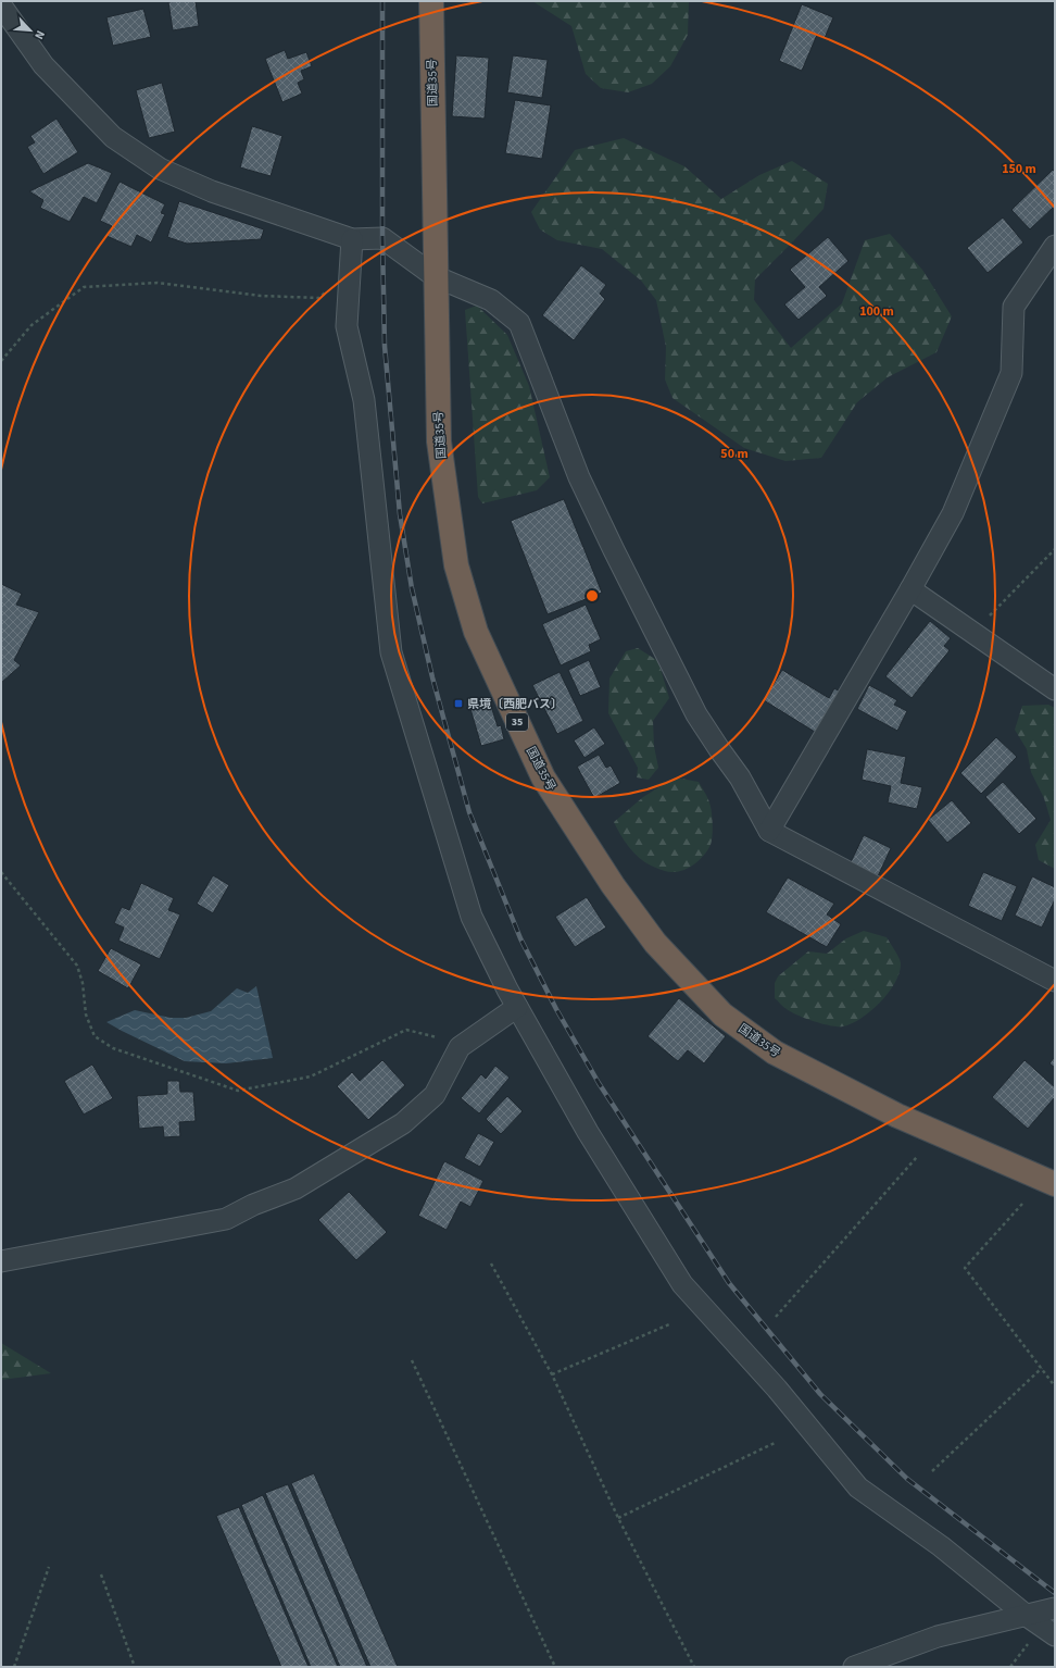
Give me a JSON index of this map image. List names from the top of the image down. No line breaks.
{"streets":{"highway":["国道35号","35"]},"places":{"transit":["県境〔西肥バス〕"]},"north":"bottom right","rings":["150 m","100 m","50 m"]}
